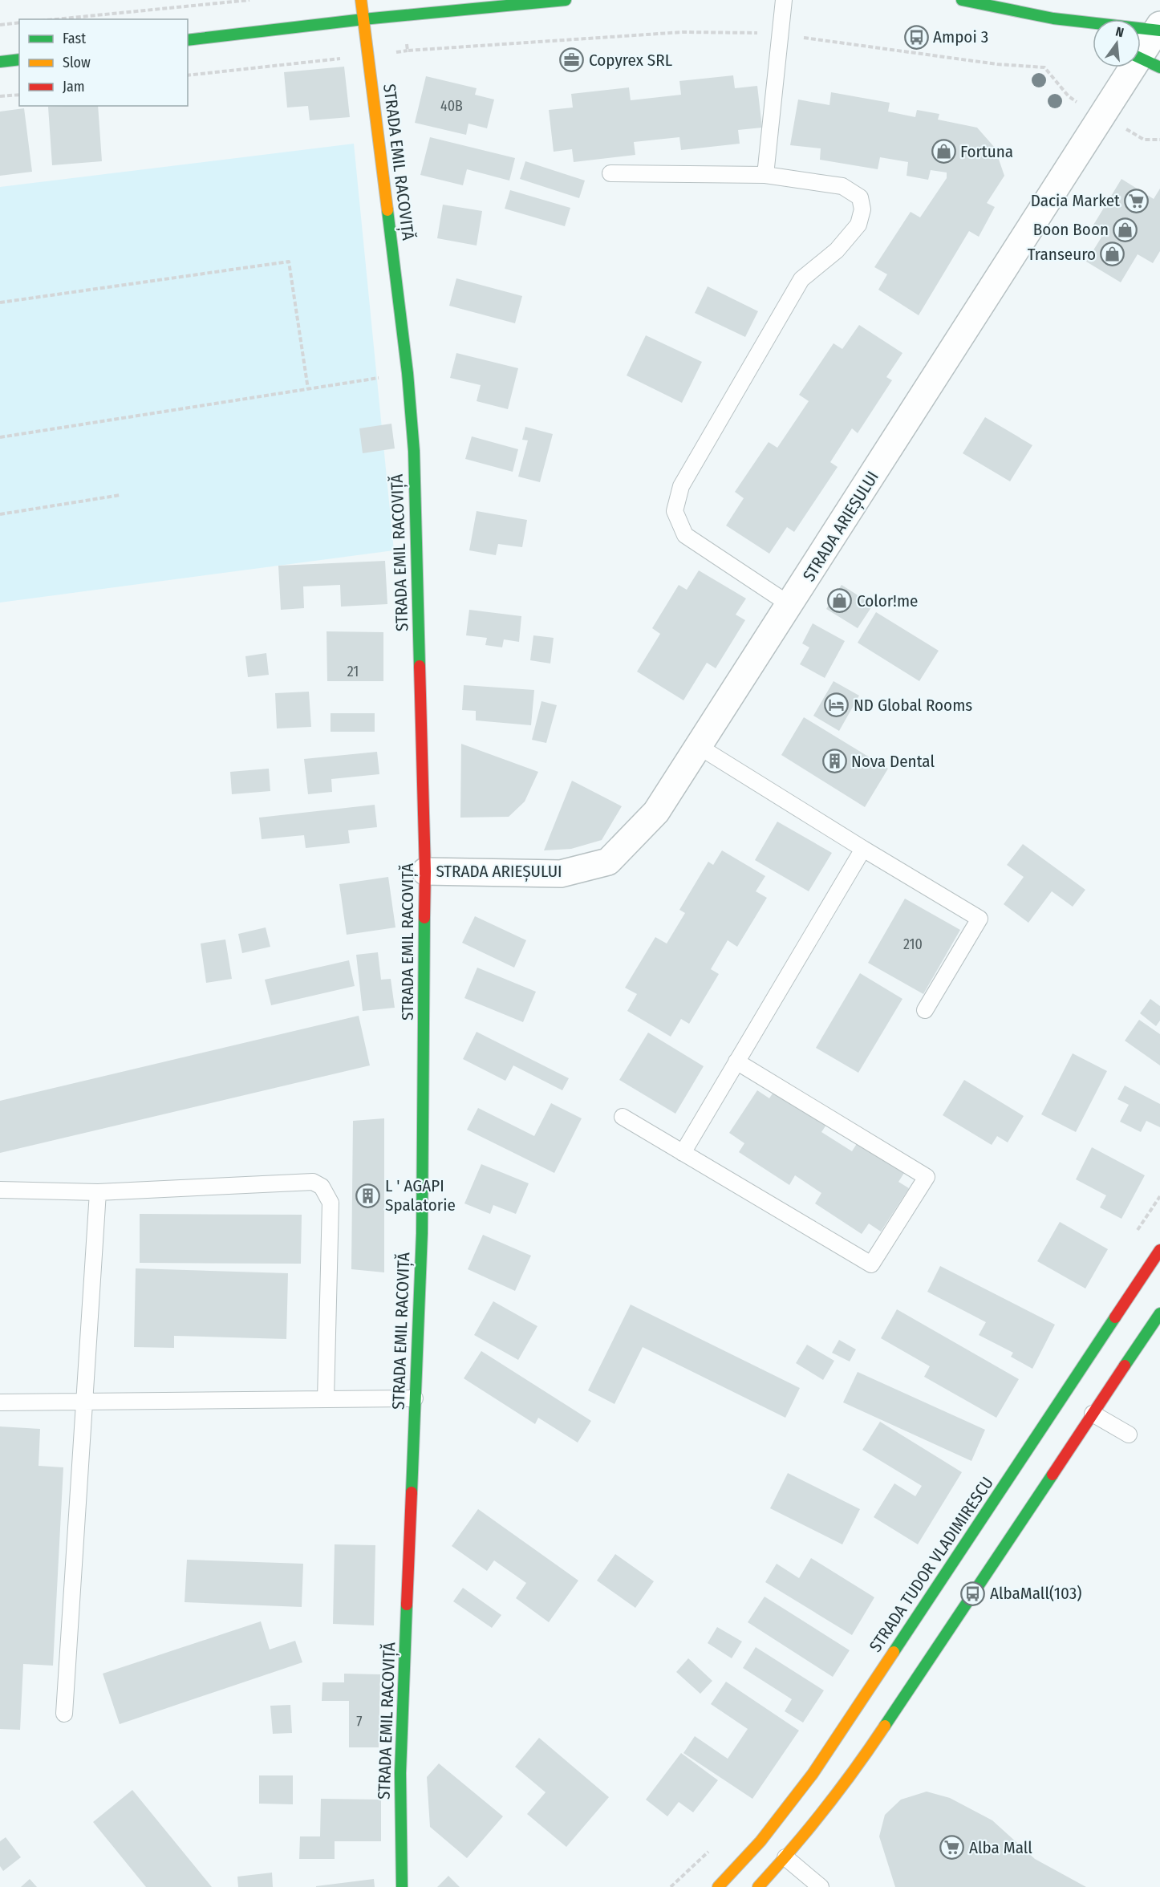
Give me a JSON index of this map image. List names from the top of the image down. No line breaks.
{"streets":{"main road":["STRADA EMIL RACOVIȚĂ","STRADA TUDOR VLADIMIRESCU"],"street":["STRADA ARIEȘULUI"]},"crossings":[["STRADA EMIL RACOVIȚĂ","STRADA ARIEȘULUI"]],"places":{"bus stop":["Ampoi 3","AlbaMall(103)"],"office":["Copyrex SRL"],"shop":["Fortuna","Boon Boon","Transeuro","Color!me"],"supermarket":["Dacia Market","Alba Mall"],"hotel":["ND Global Rooms"],"building":["Nova Dental","L ' AGAPI Spalatorie"]},"house_numbers":["40B","21","210","7"],"legend":["Fast","Slow","Jam"],"north":"top"}
